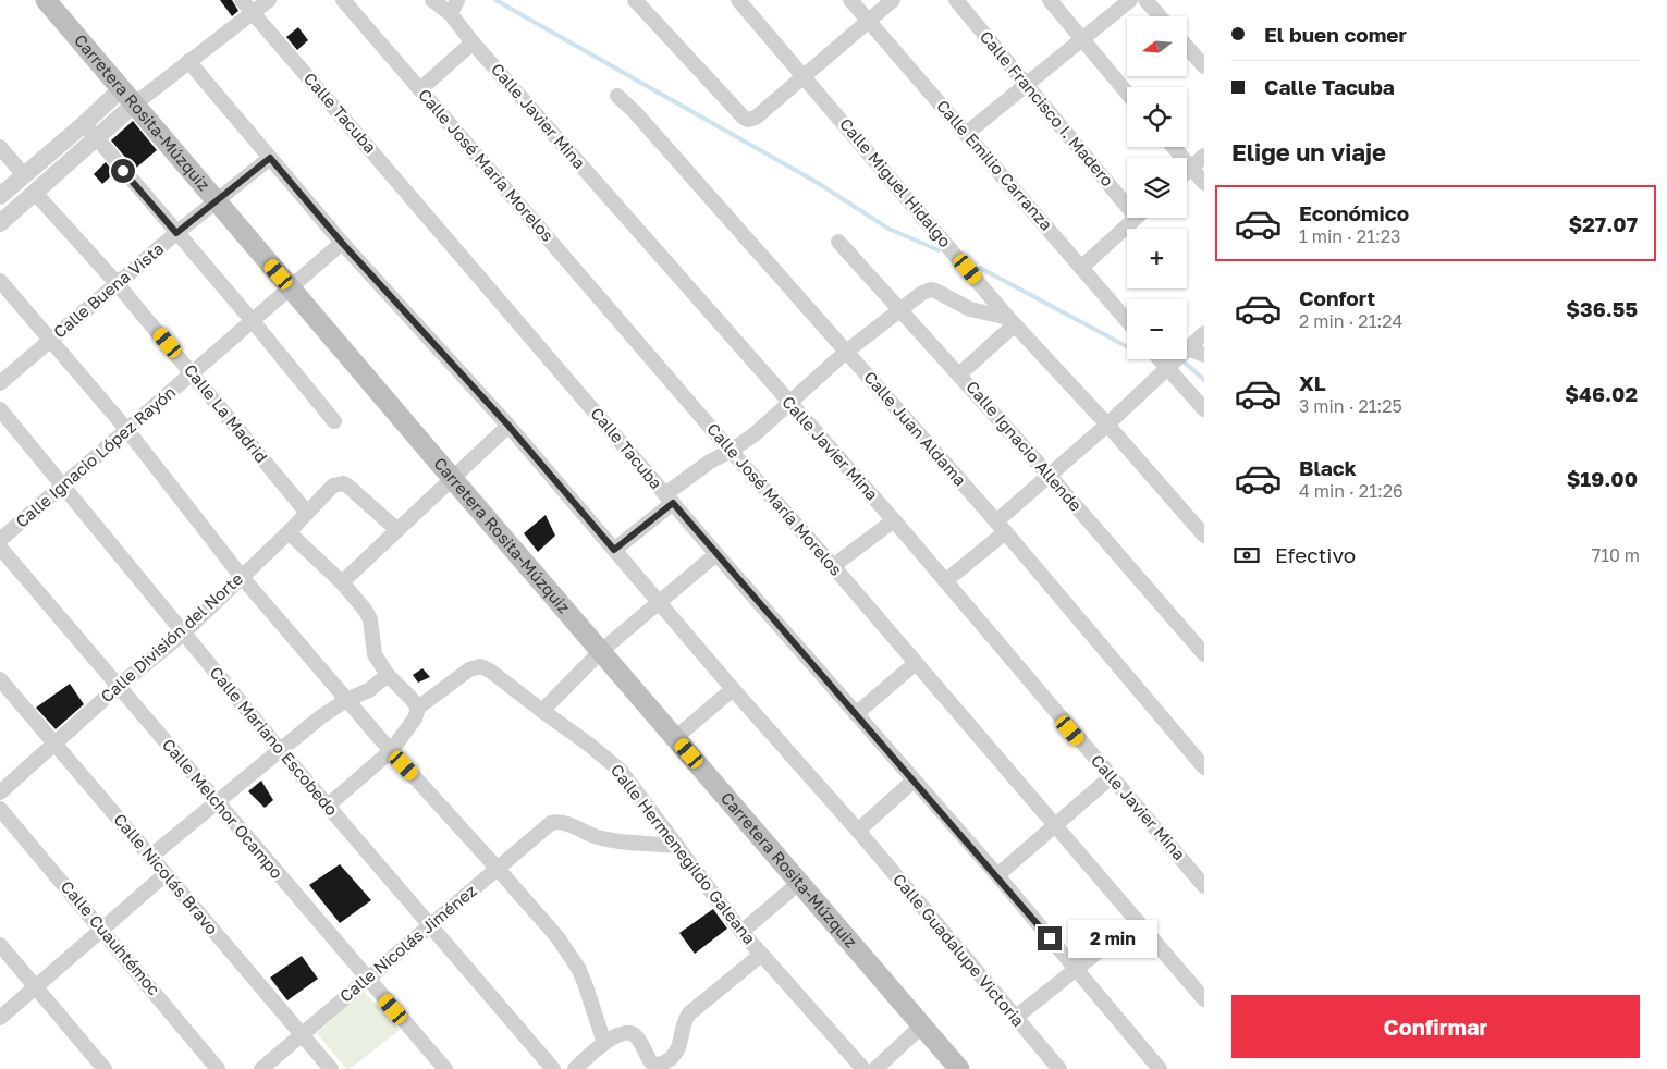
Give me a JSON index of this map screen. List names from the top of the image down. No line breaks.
{"streets":{"main road":["Carretera Rosita-Múzquiz"],"street":["Calle Francisco I. Madero","Calle Tacuba","Calle Javier Mina","Calle José María Morelos","Calle Emilio Carranza","Calle Miguel Hidalgo","Calle Buena Vista","Calle La Madrid","Calle Juan Aldama","Calle Ignacio Allende","Calle Ignacio López Rayón","Calle División del Norte","Calle Mariano Escobedo","Calle Melchor Ocampo","Calle Hermenegildo Galeana","Calle Nicolás Bravo","Calle Cuauhtémoc","Calle Nicolás Jiménez","Calle Guadalupe Victoria"]},"crossings":[["Carretera Rosita-Múzquiz","Calle Buena Vista"],["Carretera Rosita-Múzquiz","Calle Ignacio López Rayón"],["Calle Buena Vista","Calle La Madrid"],["Calle La Madrid","Calle Ignacio López Rayón"],["Calle La Madrid","Calle División del Norte"],["Calle Ignacio López Rayón","Calle Mariano Escobedo"],["Calle División del Norte","Calle Mariano Escobedo"],["Calle División del Norte","Calle Melchor Ocampo"],["Calle División del Norte","Calle Nicolás Bravo"],["Calle Mariano Escobedo","Calle Nicolás Jiménez"],["Calle Melchor Ocampo","Calle Nicolás Jiménez"],["Calle Hermenegildo Galeana","Calle Nicolás Jiménez"],["Calle Nicolás Bravo","Calle Nicolás Jiménez"]],"north":"left","page":{"banner":["El buen comer","Calle Tacuba"],"map_buttons":["+","−"],"heading":"Elige un viaje","list":[{"name":"Económico","note":"1 min · 21:23","value":"$27.07"},{"name":"Confort","note":"2 min · 21:24","value":"$36.55"},{"name":"XL","note":"3 min · 21:25","value":"$46.02"},{"name":"Black","note":"4 min · 21:26","value":"$19.00"}],"pay":["Efectivo","710 m"],"bubble":"2 min","buttons":"Confirmar"}}
